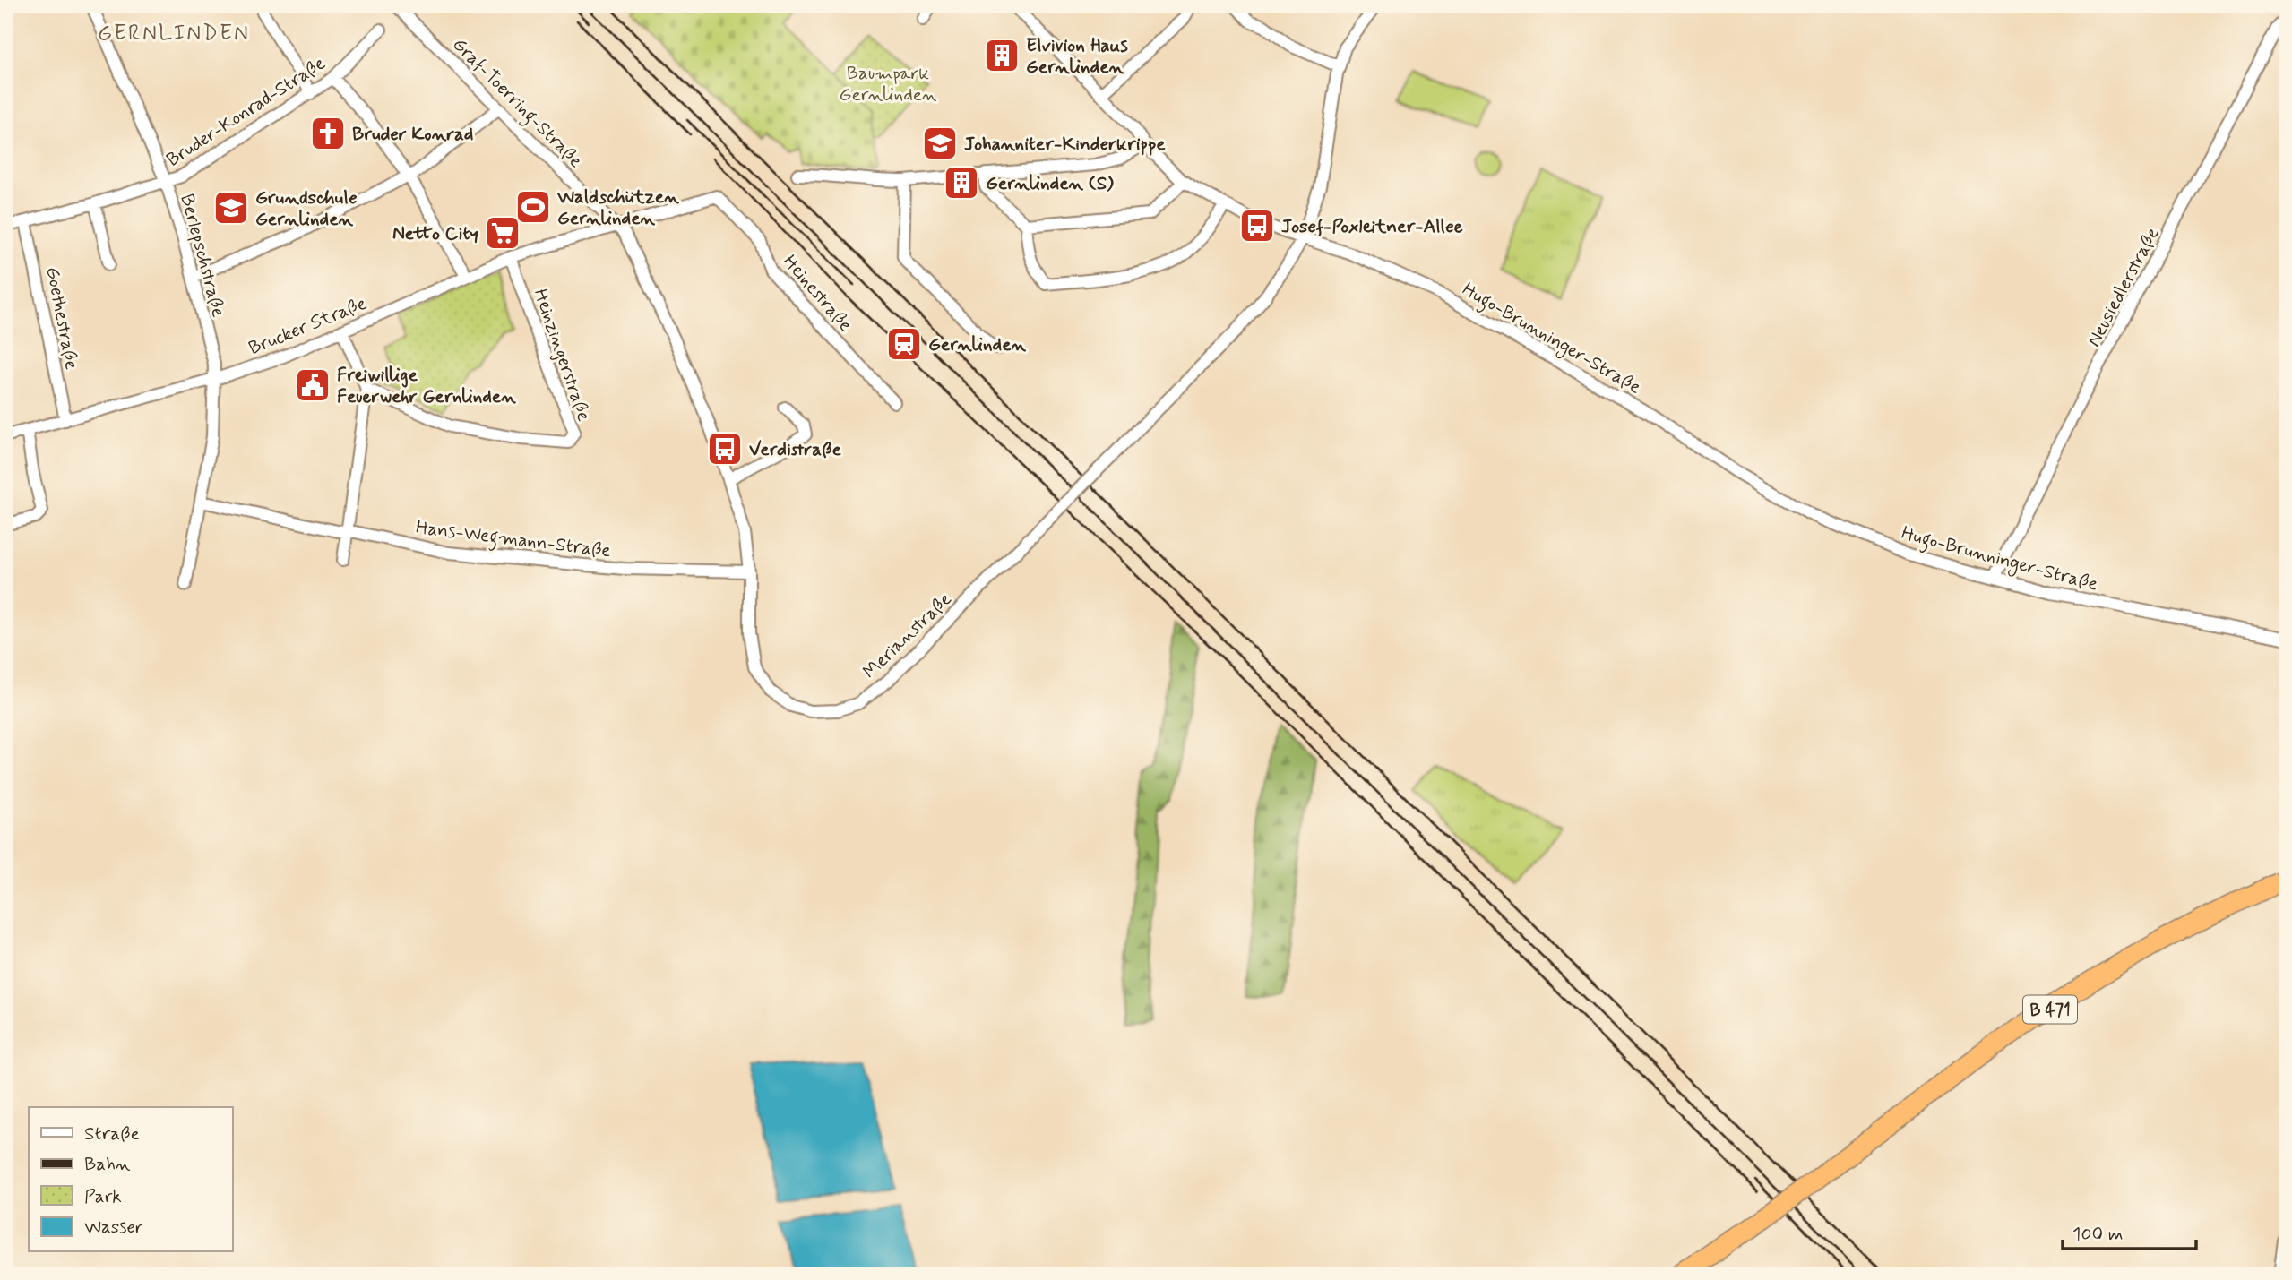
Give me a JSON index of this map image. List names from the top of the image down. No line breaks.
{"streets":{"highway":["B 471"],"street":["Graf-Toerring-Straße","Bruder-Konrad-Straße","Berlepschstraße","Neusiedlerstraße","Heinestraße","Goethestraße","Brucker Straße","Hugo-Brunninger-Straße","Heinzingerstraße","Hans-Wegmann-Straße","Merianstraße"]},"crossings":[["Graf-Toerring-Straße","Heinestraße"],["Graf-Toerring-Straße","Brucker Straße"],["Graf-Toerring-Straße","Merianstraße"],["Bruder-Konrad-Straße","Berlepschstraße"],["Bruder-Konrad-Straße","Goethestraße"],["Berlepschstraße","Brucker Straße"],["Berlepschstraße","Hans-Wegmann-Straße"],["Neusiedlerstraße","Hugo-Brunninger-Straße"],["Heinestraße","Brucker Straße"],["Heinestraße","Merianstraße"],["Goethestraße","Brucker Straße"],["Brucker Straße","Heinzingerstraße"],["Brucker Straße","Merianstraße"],["Hugo-Brunninger-Straße","Merianstraße"],["Hans-Wegmann-Straße","Merianstraße"]],"districts":["GERNLINDEN"],"parks":["Baumpark Gernlinden"],"places":{"building":["Elvivion Haus Gernlinden","Gernlinden (S)"],"church":["Bruder Konrad"],"school or university":["Johanniter-Kinderkrippe","Grundschule Gernlinden"],"sports":["Waldschützen Gernlinden"],"bus stop":["Josef-Poxleitner-Allee","Verdistraße"],"supermarket":["Netto City"],"station":["Gernlinden"],"public building":["Freiwillige Feuerwehr Gernlinden"]},"legend":["Straße","Bahn","Park","Wasser"],"scale_bar":"100 m"}
